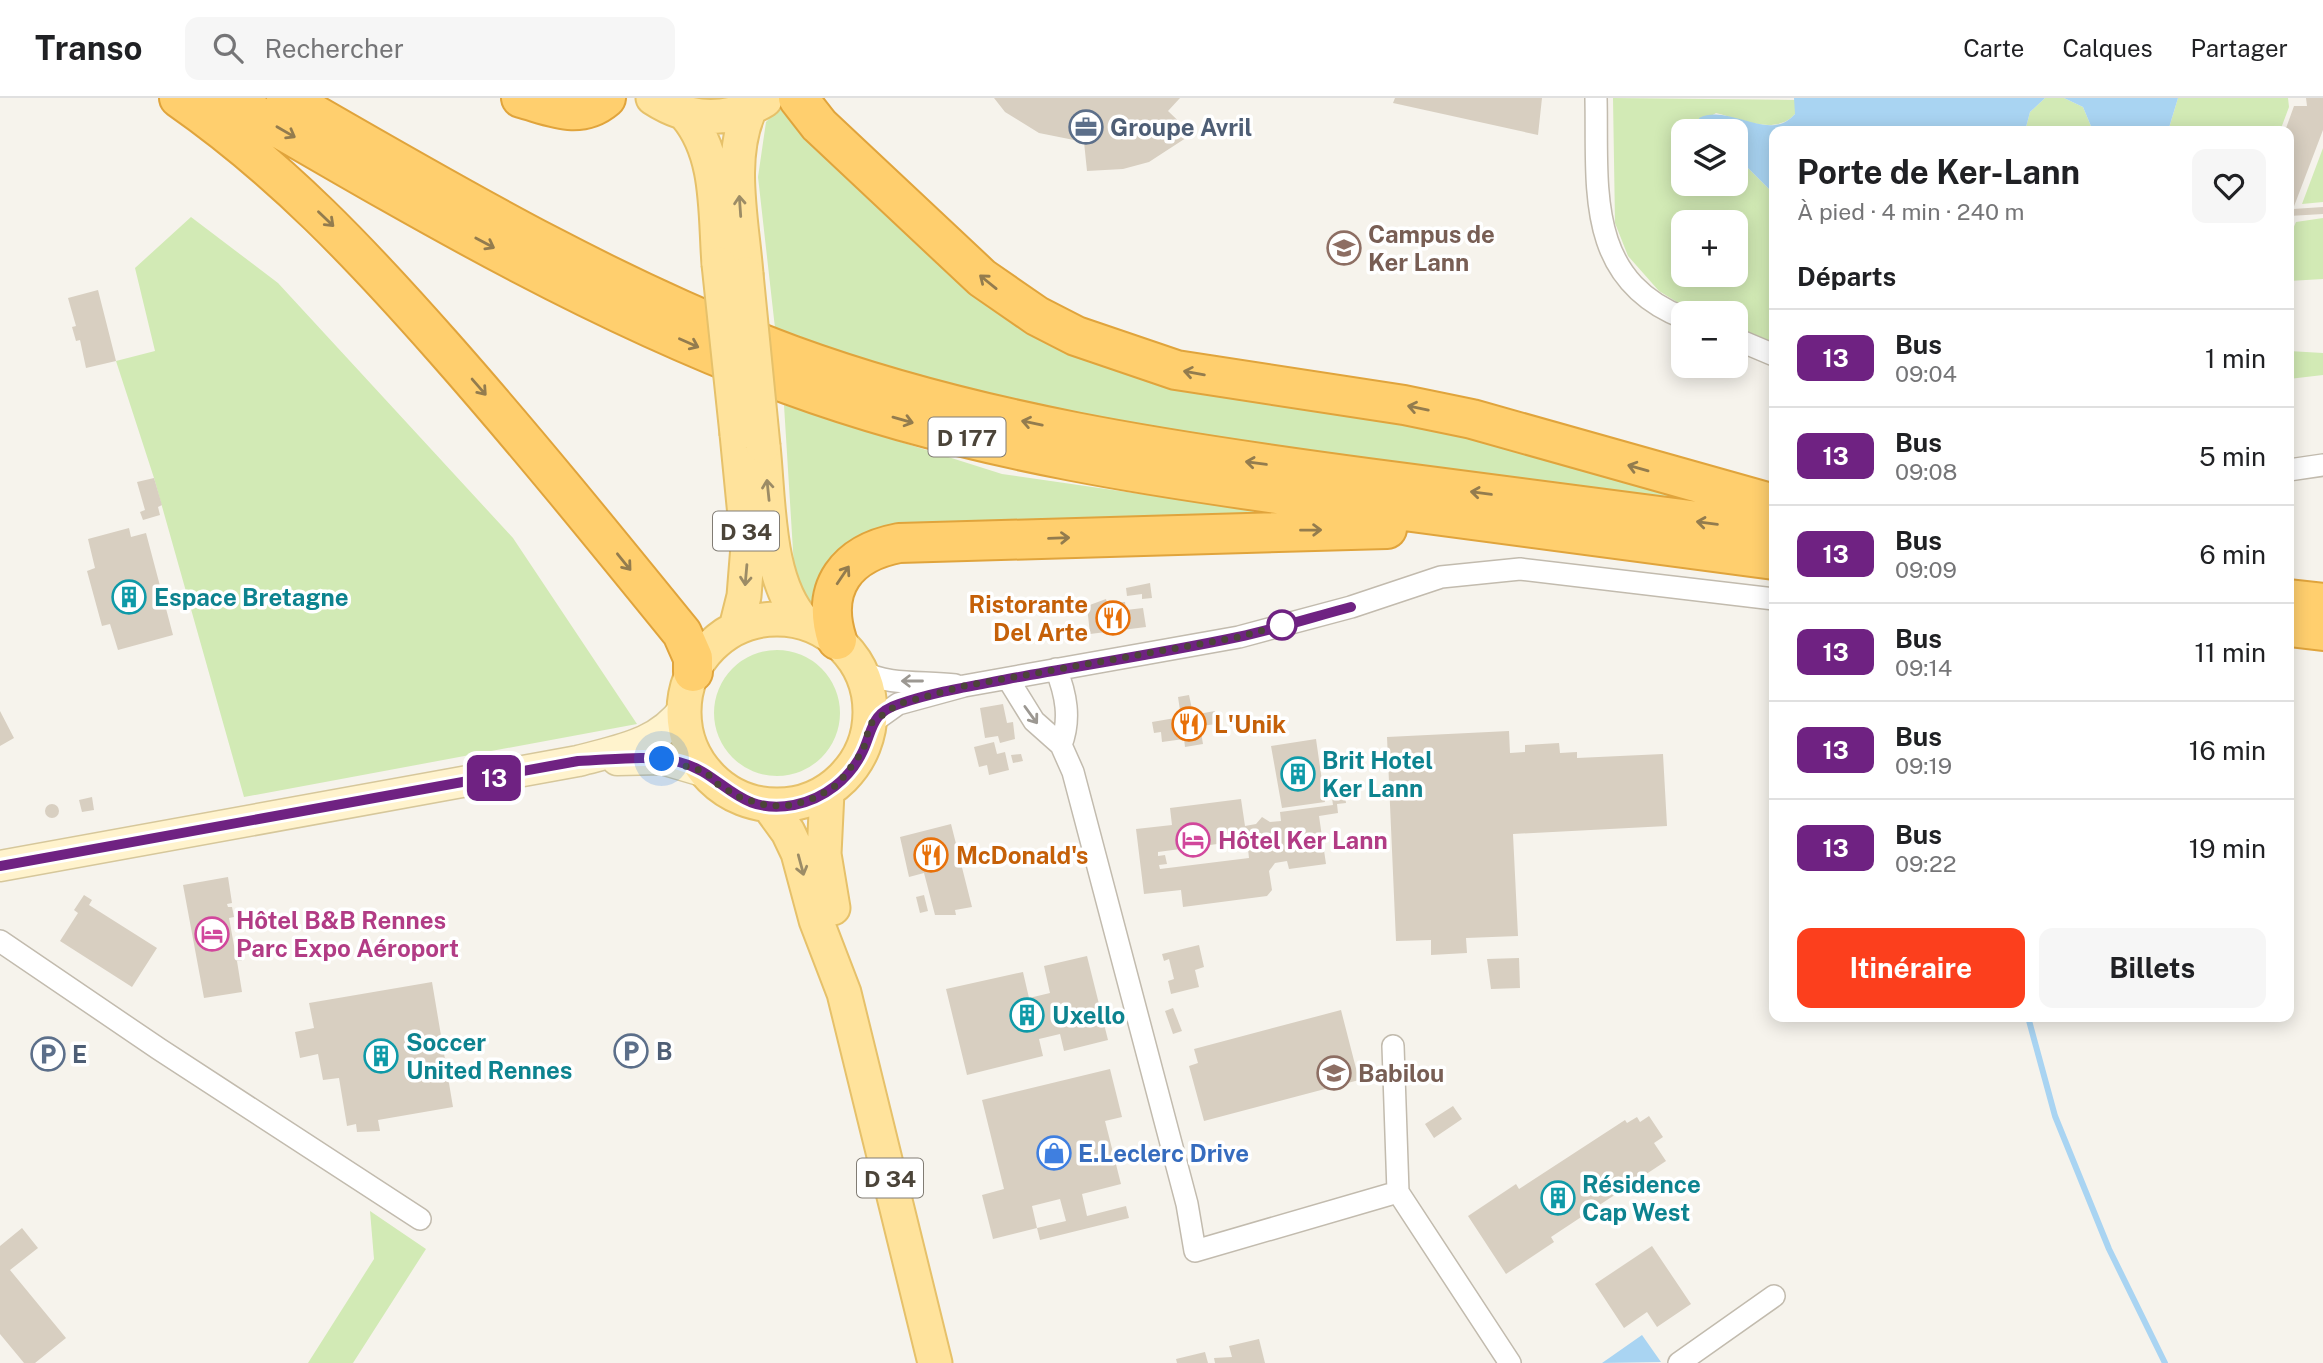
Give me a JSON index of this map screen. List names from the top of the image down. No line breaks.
{"streets":{"highway":["D 177"],"main road":["D 34"]},"places":{"office":["Groupe Avril"],"school or university":["Campus de Ker Lann","Babilou"],"building":["Espace Bretagne","Brit Hotel Ker Lann","Uxello","Soccer United Rennes","Résidence Cap West"],"restaurant":["Ristorante Del Arte","L'Unik","McDonald's"],"hotel":["Hôtel Ker Lann","Hôtel B&B Rennes Parc Expo Aéroport"],"parking":["B","E"],"shop":["E.Leclerc Drive"]},"lines":["bus line 13"],"page":{"header":"Transo","search":"Rechercher","nav":["Carte","Calques","Partager"],"on_map":"13","map_buttons":["+","−"],"heading":[["Porte de Ker-Lann","À pied · 4 min · 240 m"],"Départs"],"list":[{"mark":"13","name":"Bus","note":"09:04","value":"1 min"},{"mark":"13","name":"Bus","note":"09:08","value":"5 min"},{"mark":"13","name":"Bus","note":"09:09","value":"6 min"},{"mark":"13","name":"Bus","note":"09:14","value":"11 min"},{"mark":"13","name":"Bus","note":"09:19","value":"16 min"},{"mark":"13","name":"Bus","note":"09:22","value":"19 min"}],"buttons":["Itinéraire","Billets"]}}
